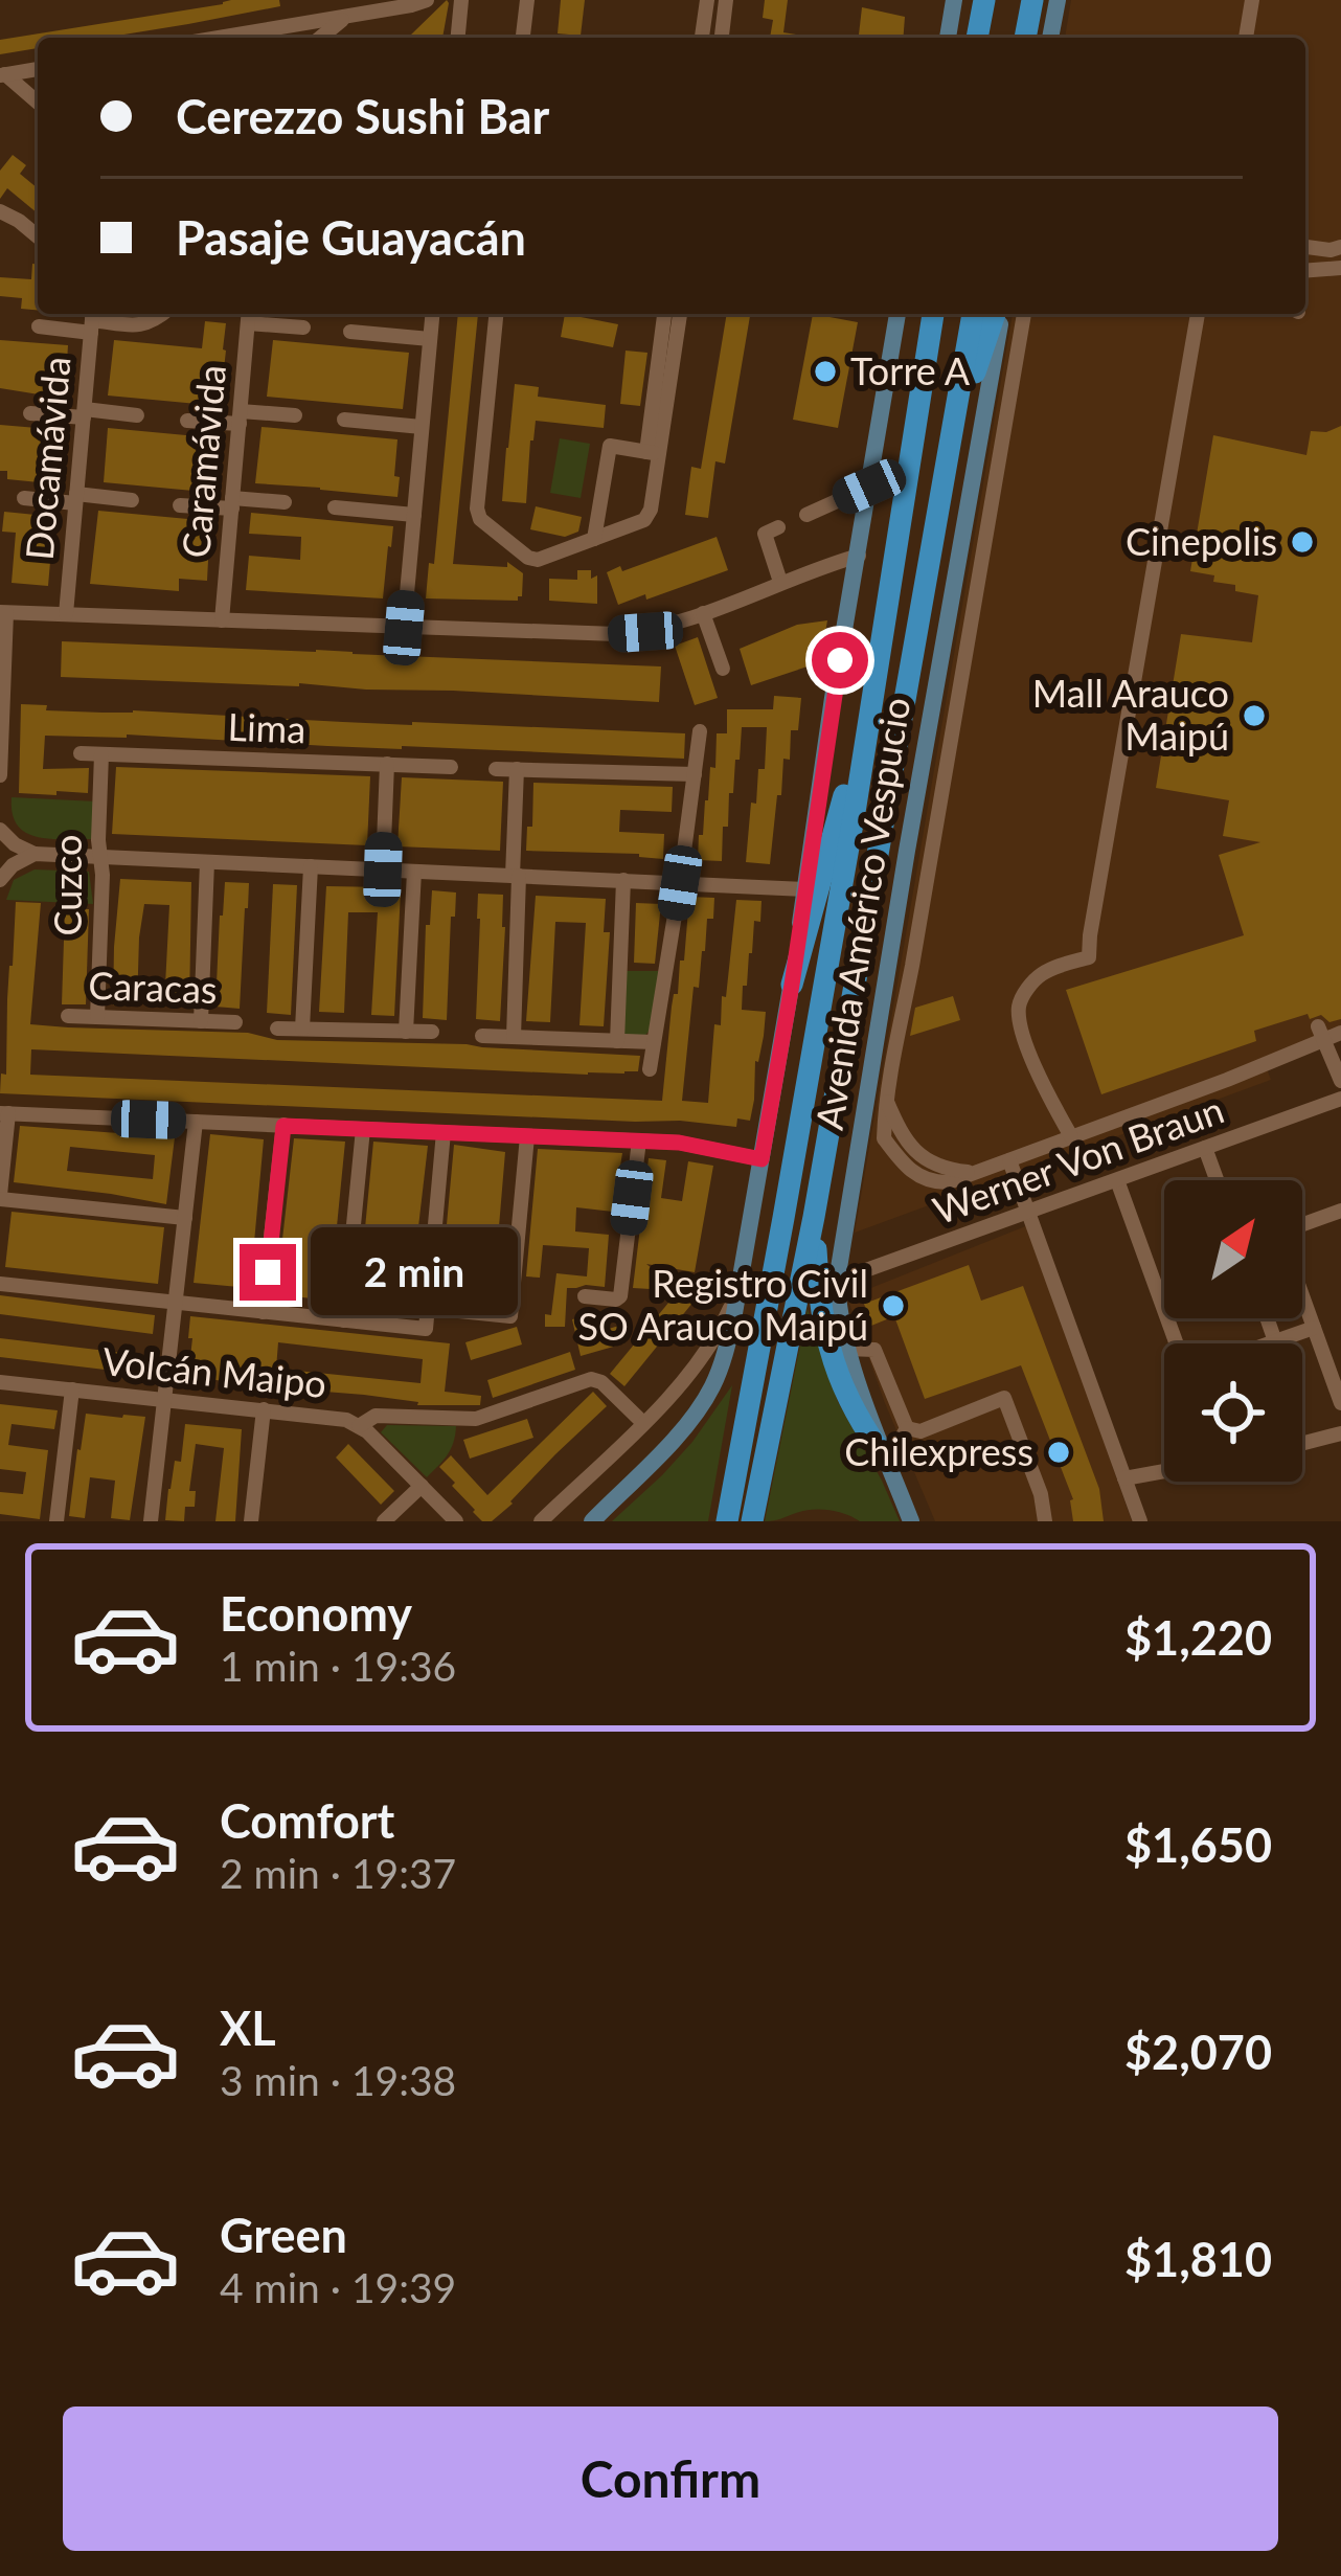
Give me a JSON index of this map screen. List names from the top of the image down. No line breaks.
{"streets":{"main road":["Avenida Américo Vespucio"],"street":["Docamávida","Caramávida","Lima","Cuzco","Caracas","Werner Von Braun","Volcán Maipo"]},"crossings":[["Lima","Cuzco"],["Cuzco","Caracas"],["Avenida Américo Vespucio","Werner Von Braun"]],"places":["Torre A","Cinepolis","Mall Arauco Maipú","Registro Civil SO Arauco Maipú","Chilexpress"],"north":"top right","page":{"banner":["Cerezzo Sushi Bar","Pasaje Guayacán"],"bubble":"2 min","list":[{"name":"Economy","note":"1 min · 19:36","value":"$1,220"},{"name":"Comfort","note":"2 min · 19:37","value":"$1,650"},{"name":"XL","note":"3 min · 19:38","value":"$2,070"},{"name":"Green","note":"4 min · 19:39","value":"$1,810"}],"buttons":"Confirm"}}
